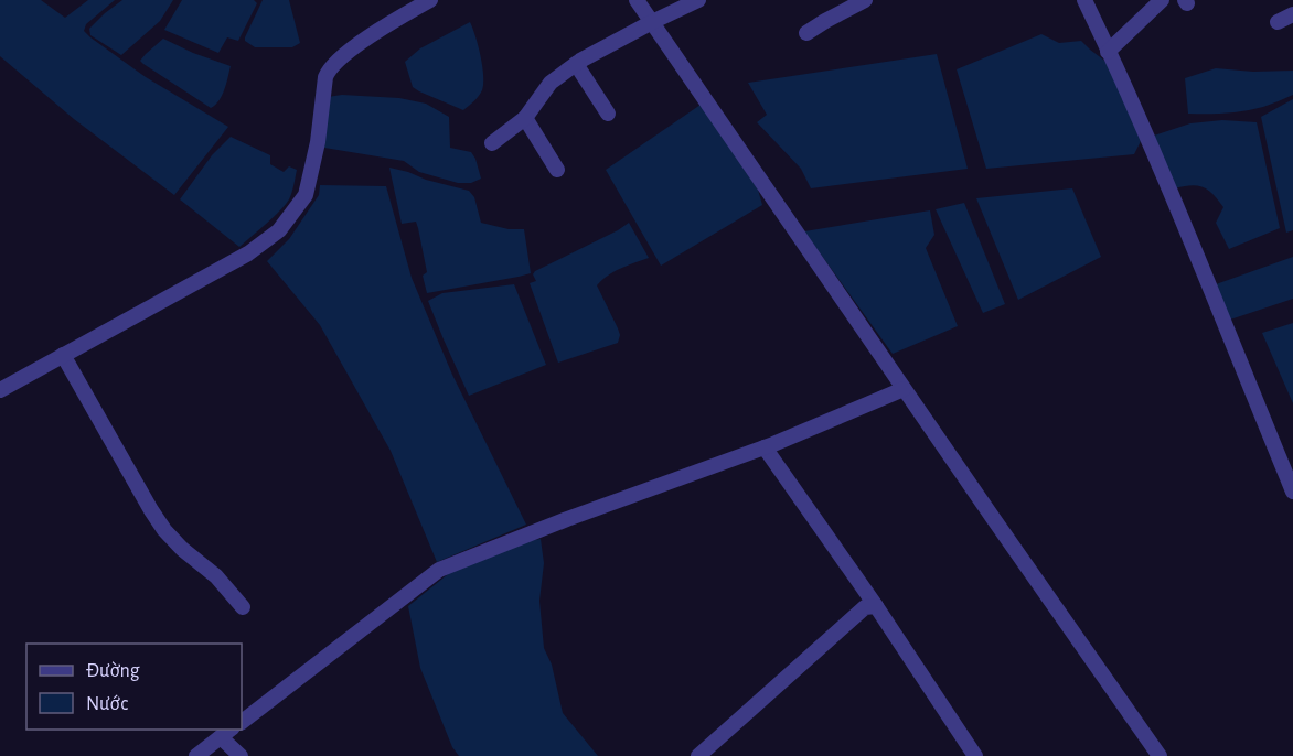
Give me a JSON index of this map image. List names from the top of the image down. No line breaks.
{"legend":["Đường","Nước"]}
